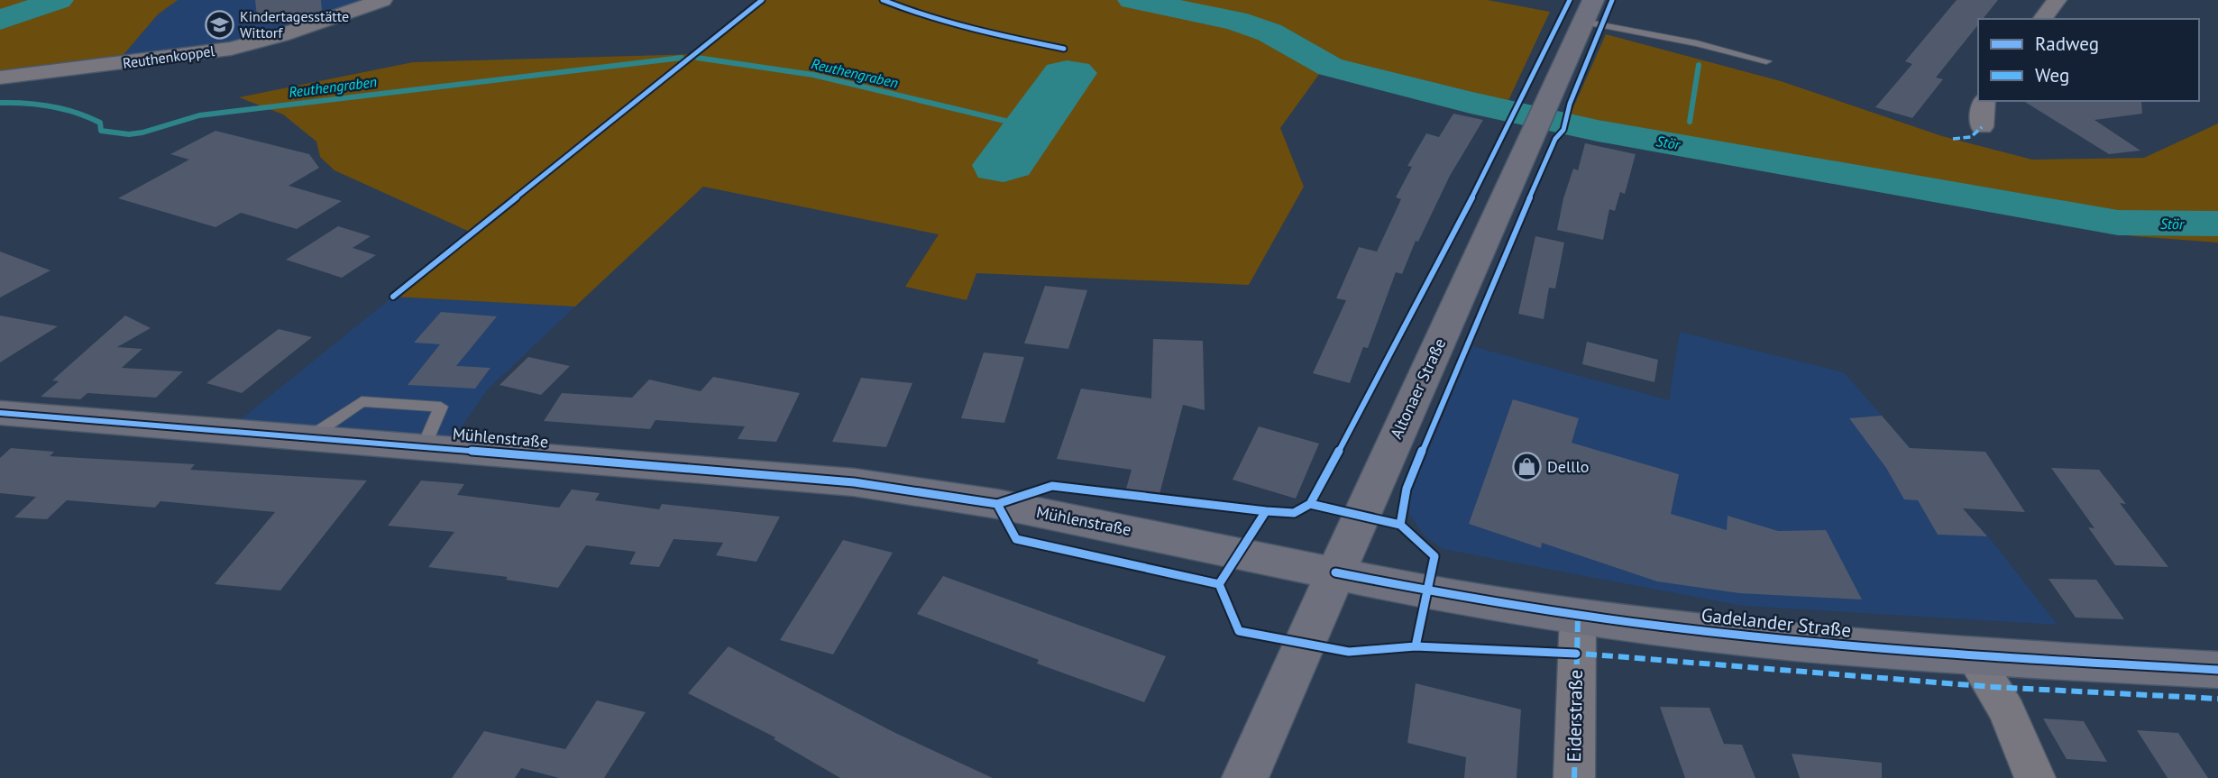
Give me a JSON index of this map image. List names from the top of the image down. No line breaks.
{"streets":{"street":["Reuthenkoppel","Altonaer Straße","Mühlenstraße","Gadelander Straße","Eiderstraße"]},"crossings":[["Altonaer Straße","Mühlenstraße"],["Altonaer Straße","Gadelander Straße"],["Mühlenstraße","Gadelander Straße"],["Gadelander Straße","Eiderstraße"]],"water":["Reuthengraben","Stör"],"places":{"school or university":["Kindertagesstätte Wittorf"],"shop":["Delllo"]},"legend":["Radweg","Weg"]}
